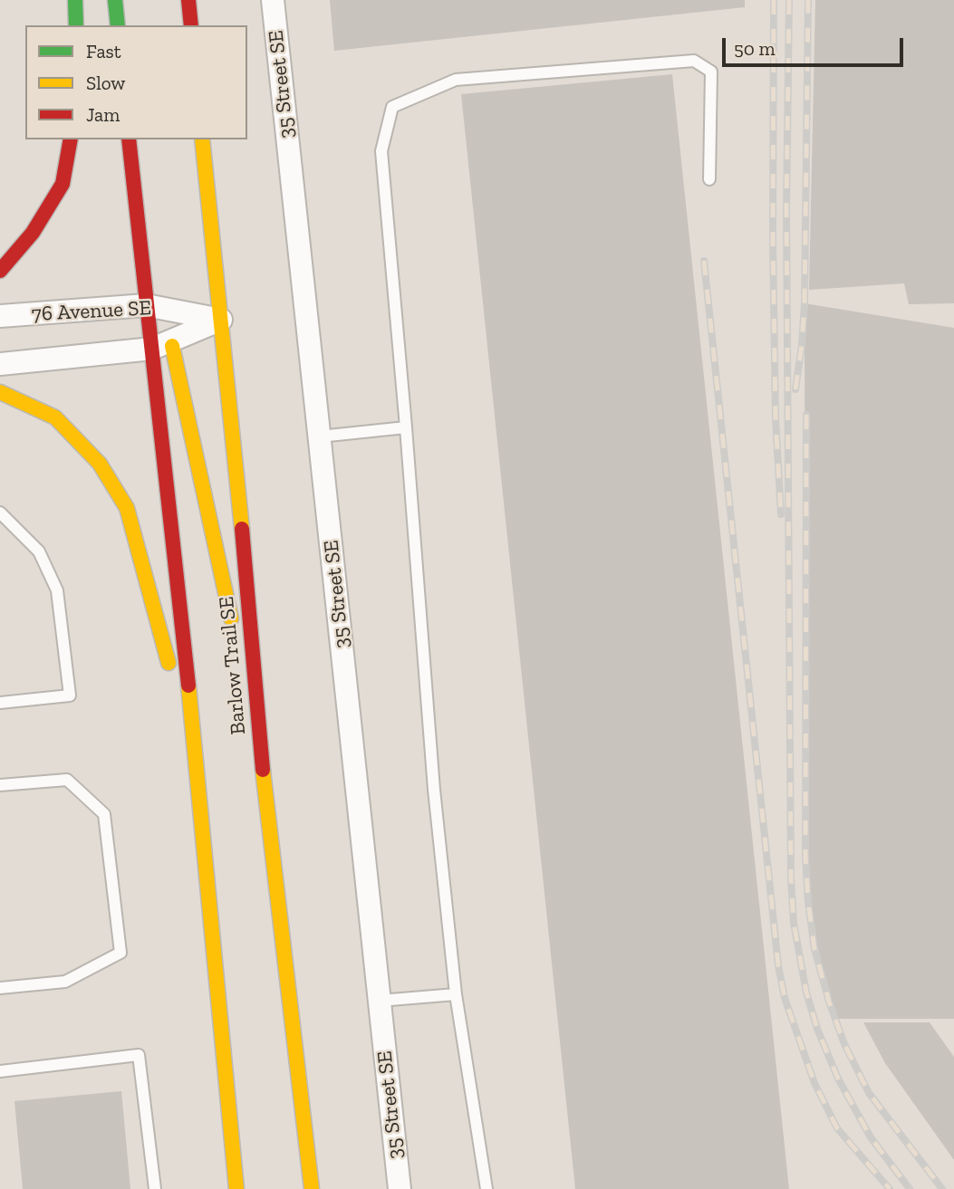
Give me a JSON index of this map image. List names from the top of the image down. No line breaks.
{"streets":{"main road":["Barlow Trail SE"],"street":["35 Street SE","76 Avenue SE"]},"crossings":[["76 Avenue SE","Barlow Trail SE"]],"legend":["Fast","Slow","Jam"],"scale_bar":"50 m"}
